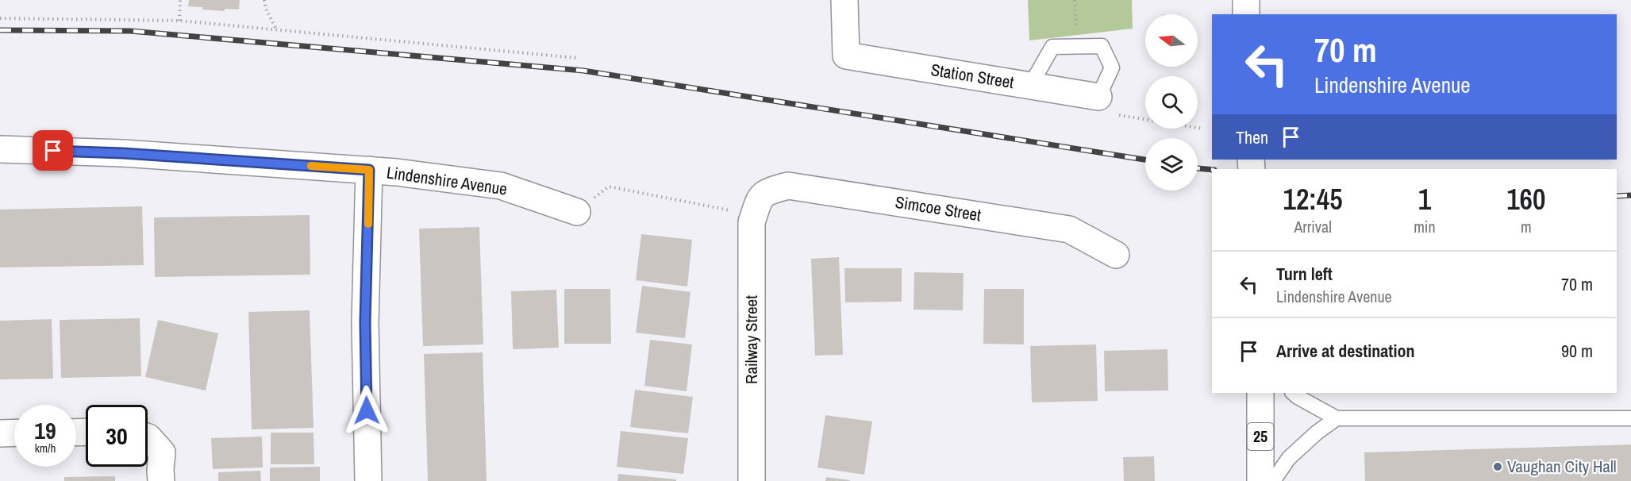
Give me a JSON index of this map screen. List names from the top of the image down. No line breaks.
{"streets":{"street":["Station Street","Lindenshire Avenue","Simcoe Street","Railway Street","25"]},"crossings":[["Simcoe Street","Railway Street"]],"places":["Vaughan City Hall"],"north":"left","page":{"turn":["70 m","Lindenshire Avenue"],"then":"Then","eta":["12:45","Arrival","1","min","160","m"],"list":[{"name":"Turn left","note":"Lindenshire Avenue","value":"70 m"},{"name":"Arrive at destination","value":"90 m"}],"speed":"19 km/h","limit":"30"}}
